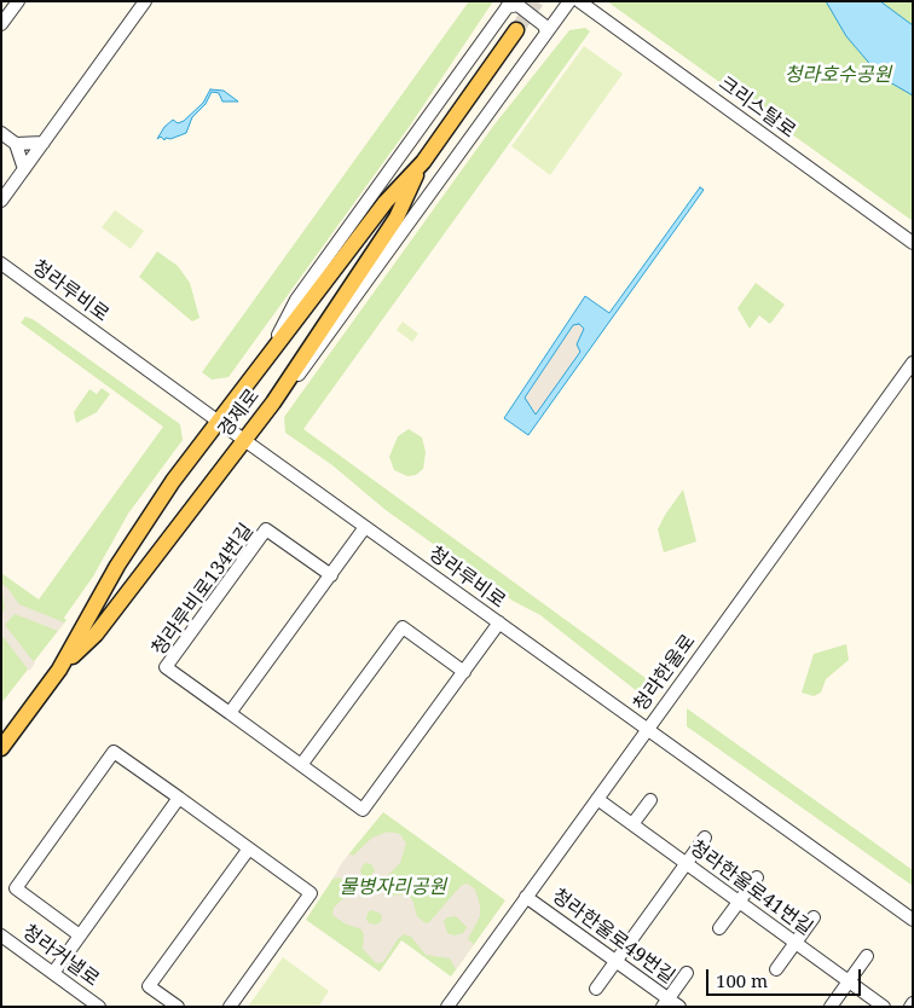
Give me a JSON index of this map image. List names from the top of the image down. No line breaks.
{"streets":{"main road":["경제로"],"street":["크리스탈로","청라루비로","청라루비로134번길","청라한울로","청라한울로41번길","청라한울로49번길","청라커낼로"]},"crossings":[["청라루비로","경제로"],["청라루비로","청라한울로"],["청라한울로","청라한울로41번길"],["청라한울로","청라한울로49번길"]],"parks":["청라호수공원","물병자리공원"],"scale_bar":"100 m"}
